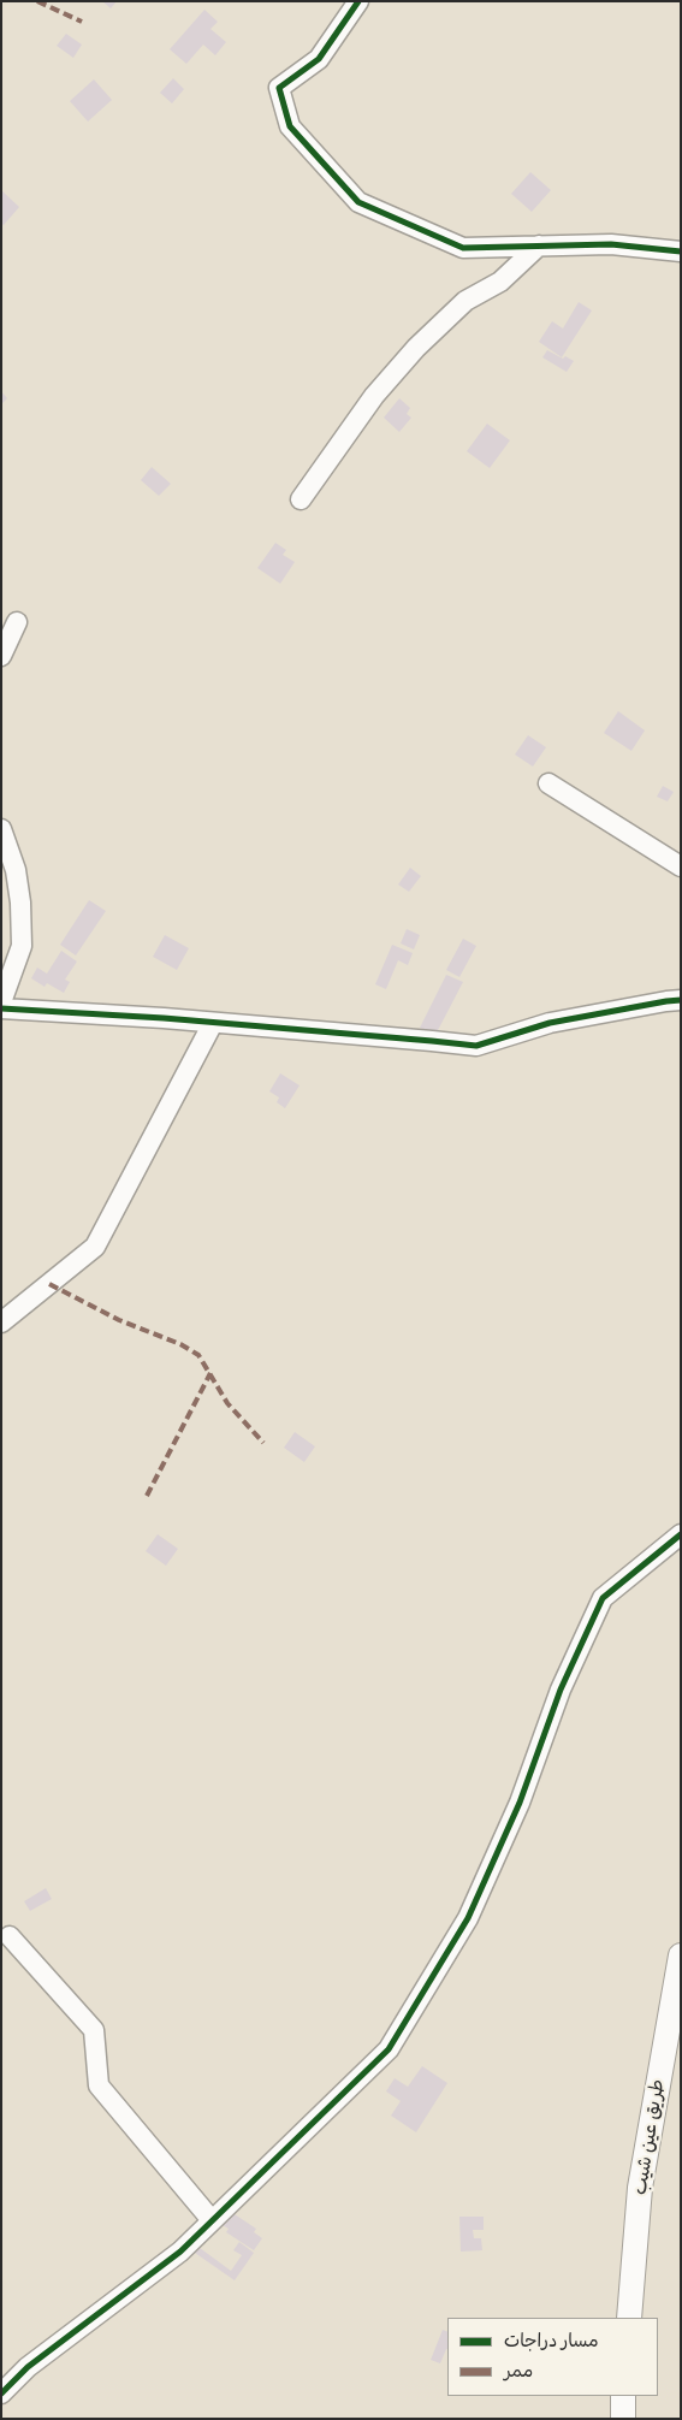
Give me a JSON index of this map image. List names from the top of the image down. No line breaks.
{"streets":{"main road":["طريق عين شيب"]},"legend":["مسار دراجات","ممر"]}
